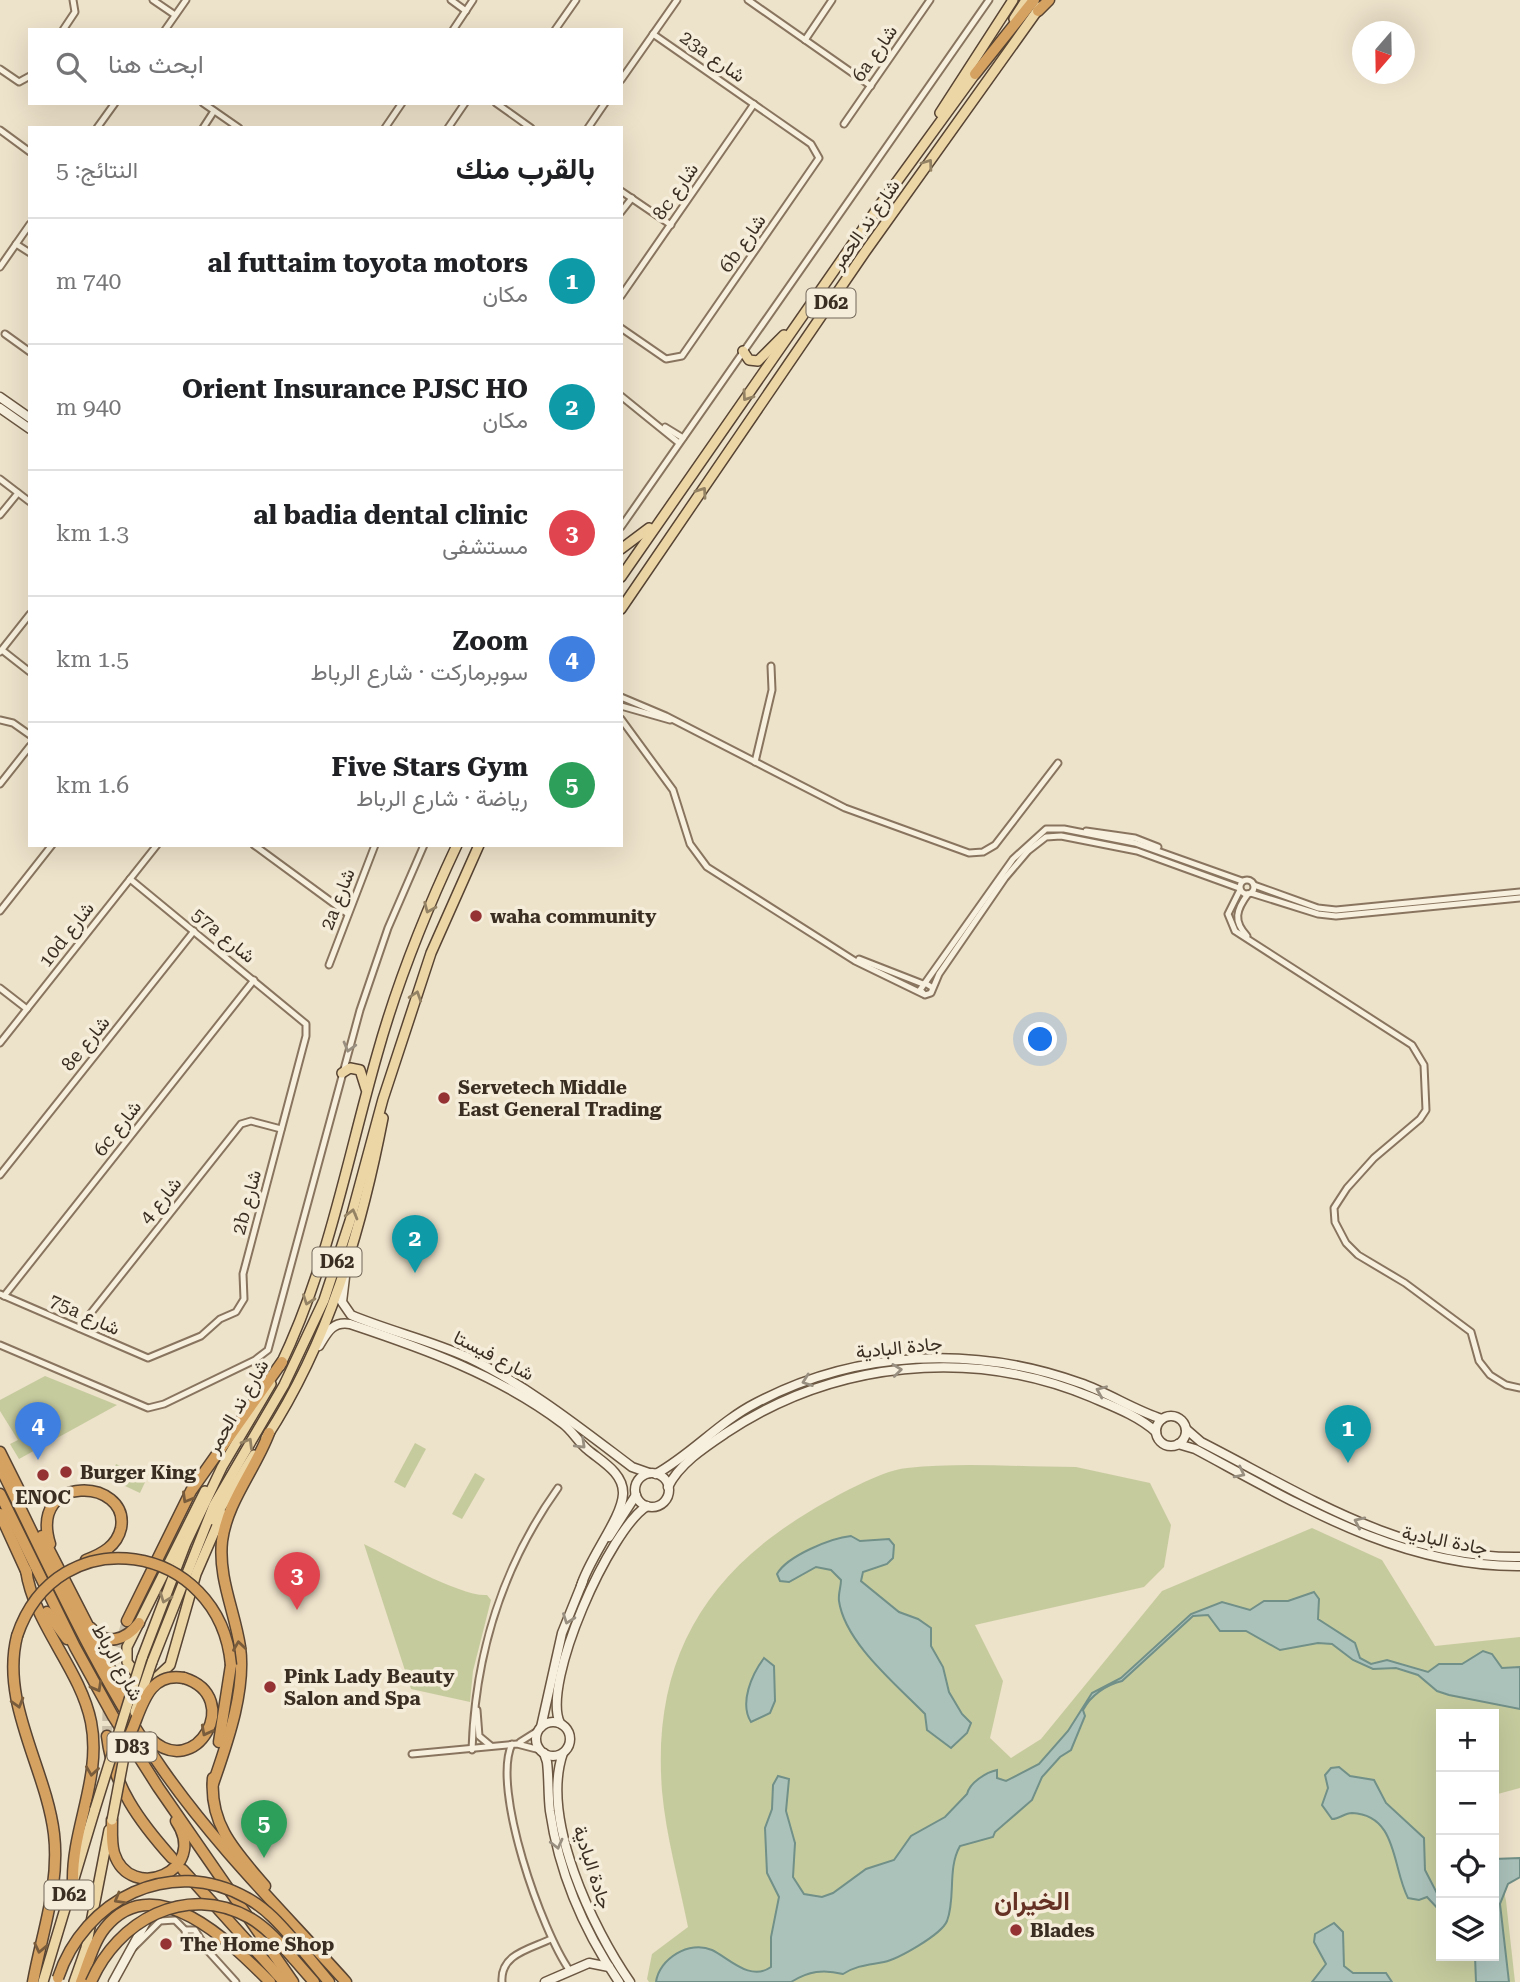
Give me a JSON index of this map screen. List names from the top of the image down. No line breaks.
{"streets":{"highway":["شارع الرباط","D83"],"main road":["شارع ند الحمر","D62"],"street":["6a شارع","23a شارع","8c شارع","6b شارع","2a شارع","10d شارع","57a شارع","8e شارع","6c شارع","شارع 4","2b شارع","75a شارع","جادة البادية","شارع فيستا"]},"crossings":[["23a شارع","8c شارع"],["23a شارع","6b شارع"],["8c شارع","6b شارع"],["10d شارع","57a شارع"],["57a شارع","8e شارع"],["57a شارع","6c شارع"],["57a شارع","2b شارع"],["6c شارع","75a شارع"],["شارع 4","2b شارع"],["شارع 4","75a شارع"],["2b شارع","75a شارع"],["جادة البادية","شارع فيستا"]],"districts":["الخيران"],"places":["waha community","Servetech Middle East General Trading","Burger King","ENOC","Pink Lady Beauty Salon and Spa","Blades","The Home Shop"],"north":"bottom","page":{"search":"ابحث هنا","heading":["بالقرب منك","النتائج: 5"],"list":[{"mark":"1","name":"al futtaim toyota motors","note":"مكان","value":"740 m"},{"mark":"2","name":"Orient Insurance PJSC HO","note":"مكان","value":"940 m"},{"mark":"3","name":"al badia dental clinic","note":"مستشفى","value":"1.3 km"},{"mark":"4","name":"Zoom","note":"سوبرماركت · شارع الرباط","value":"1.5 km"},{"mark":"5","name":"Five Stars Gym","note":"رياضة · شارع الرباط","value":"1.6 km"}],"pins":["2","4","1","3","5"],"map_buttons":["+","−"]}}
